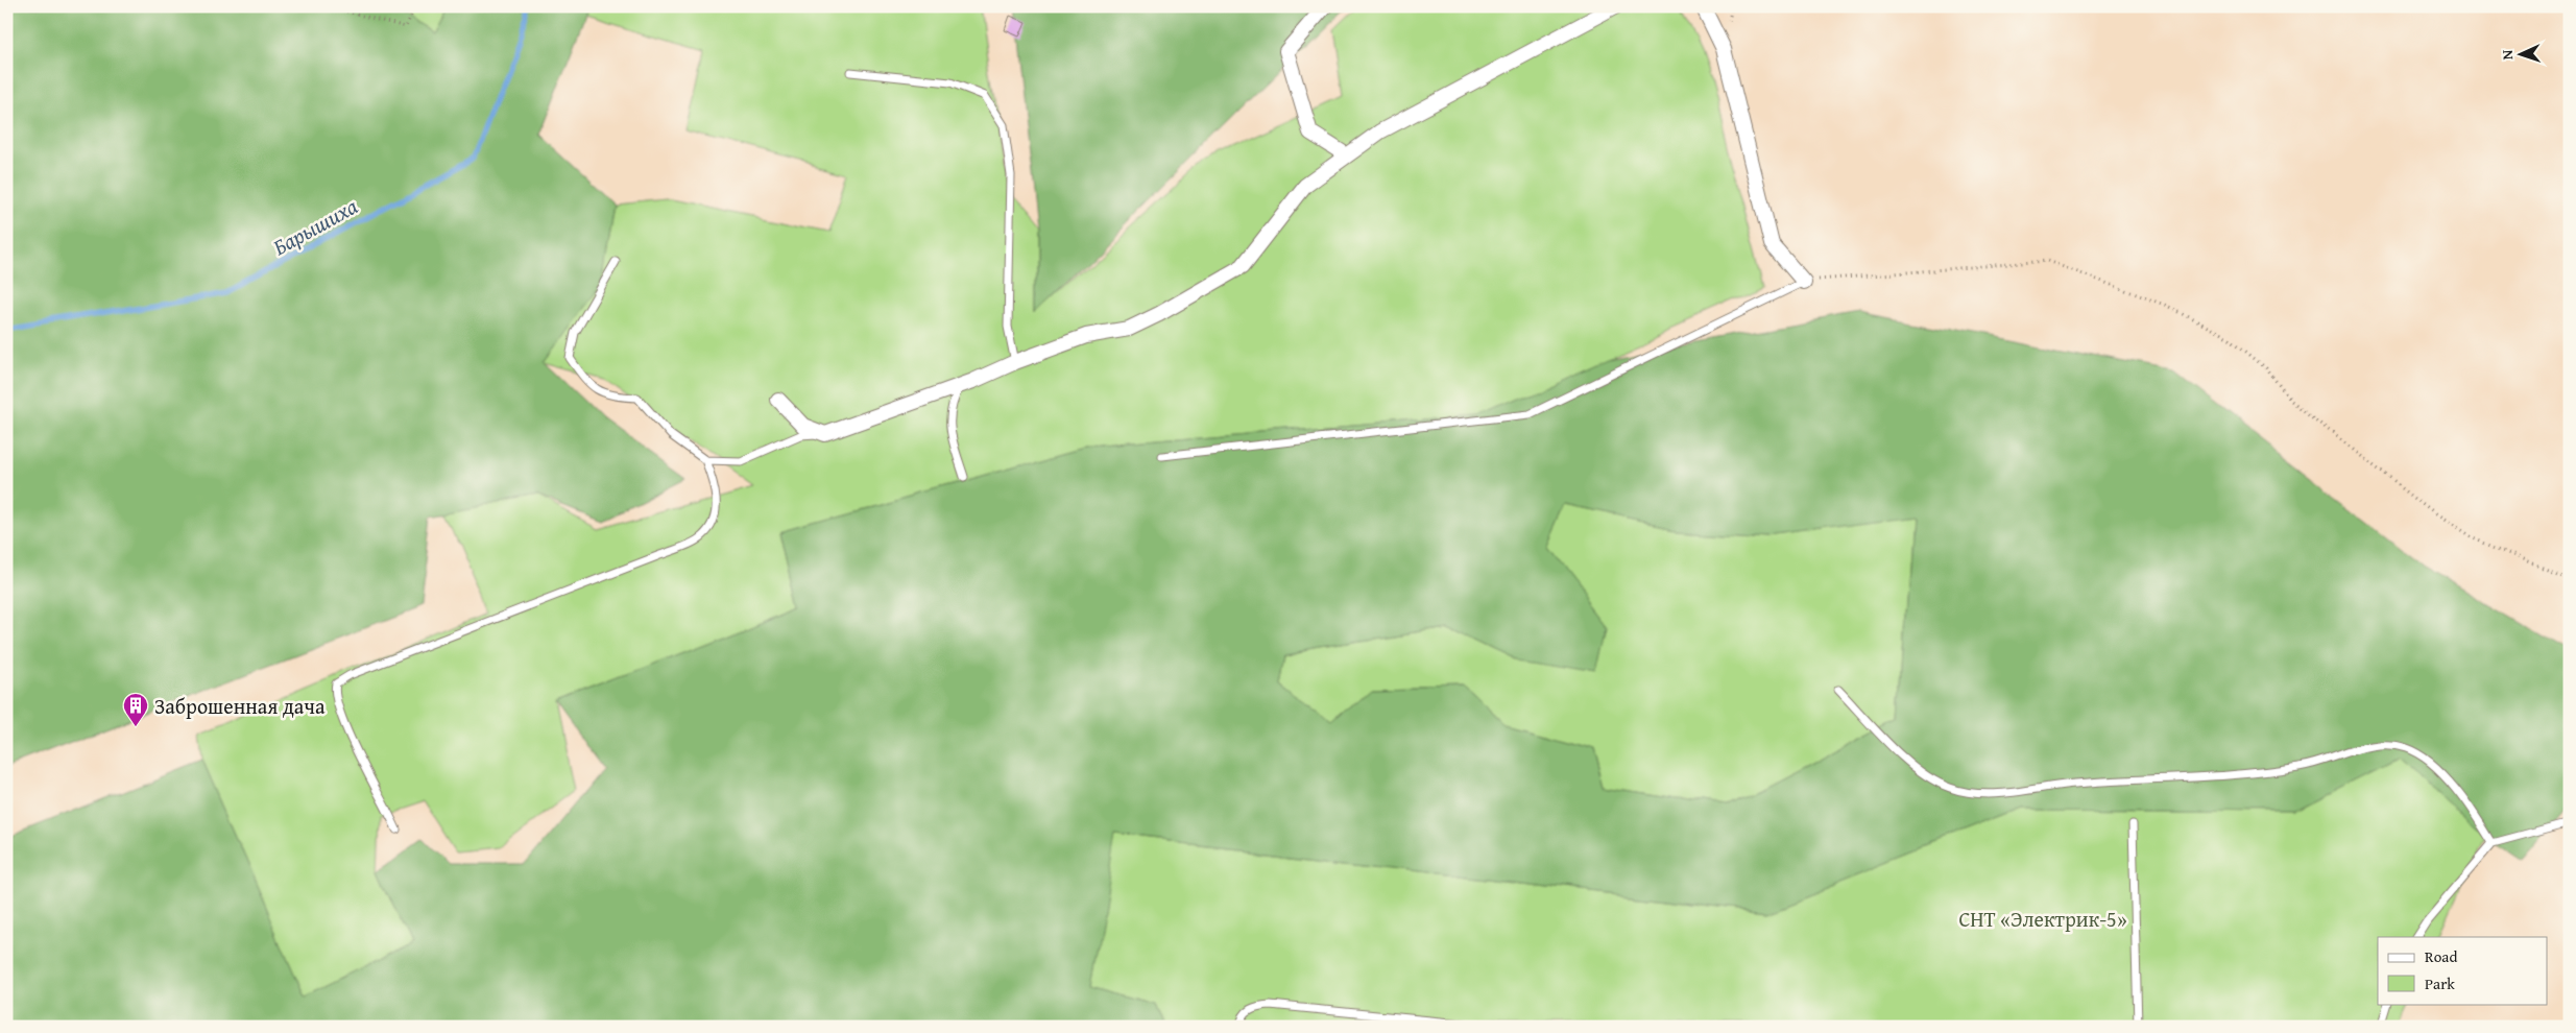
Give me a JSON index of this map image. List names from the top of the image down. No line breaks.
{"water":["Барышиха"],"parks":["СНТ «Электрик-5»"],"places":{"building":["Заброшенная дача"]},"legend":["Road","Park"],"north":"left"}
